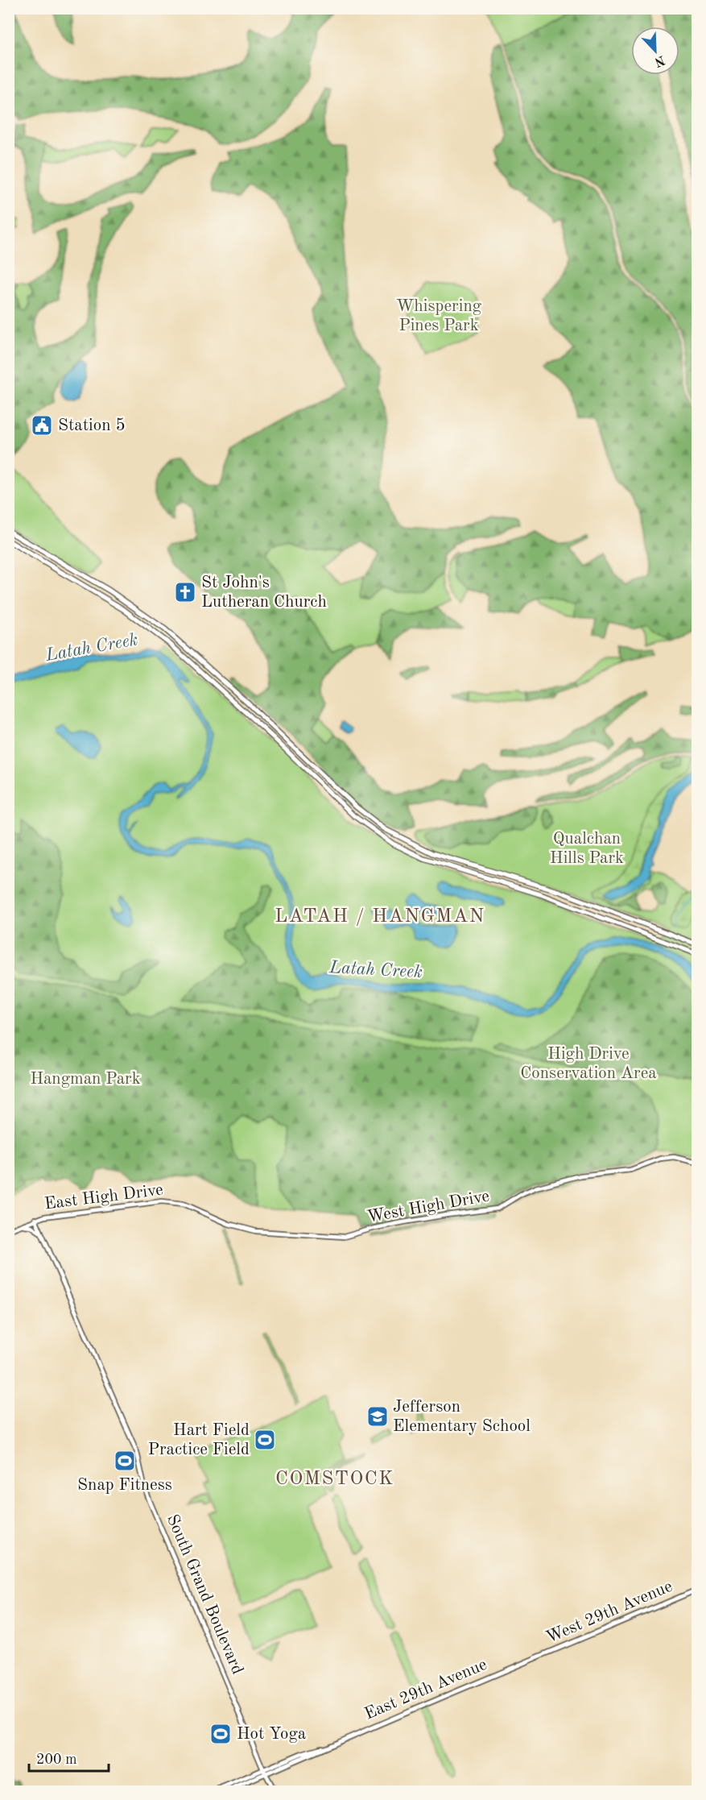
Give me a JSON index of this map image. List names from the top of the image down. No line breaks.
{"streets":{"main road":["East High Drive","West High Drive","South Grand Boulevard","West 29th Avenue","East 29th Avenue"]},"crossings":[["East High Drive","West High Drive"],["East High Drive","South Grand Boulevard"],["South Grand Boulevard","East 29th Avenue"],["West 29th Avenue","East 29th Avenue"]],"districts":["LATAH / HANGMAN","COMSTOCK"],"water":["Latah Creek"],"parks":["Whispering Pines Park","Qualchan Hills Park","High Drive Conservation Area","Hangman Park"],"places":{"public building":["Station 5"],"church":["St John's Lutheran Church"],"school or university":["Jefferson Elementary School"],"sports":["Hart Field Practice Field","Snap Fitness","Hot Yoga"]},"scale_bar":"200 m","north":"bottom right"}
